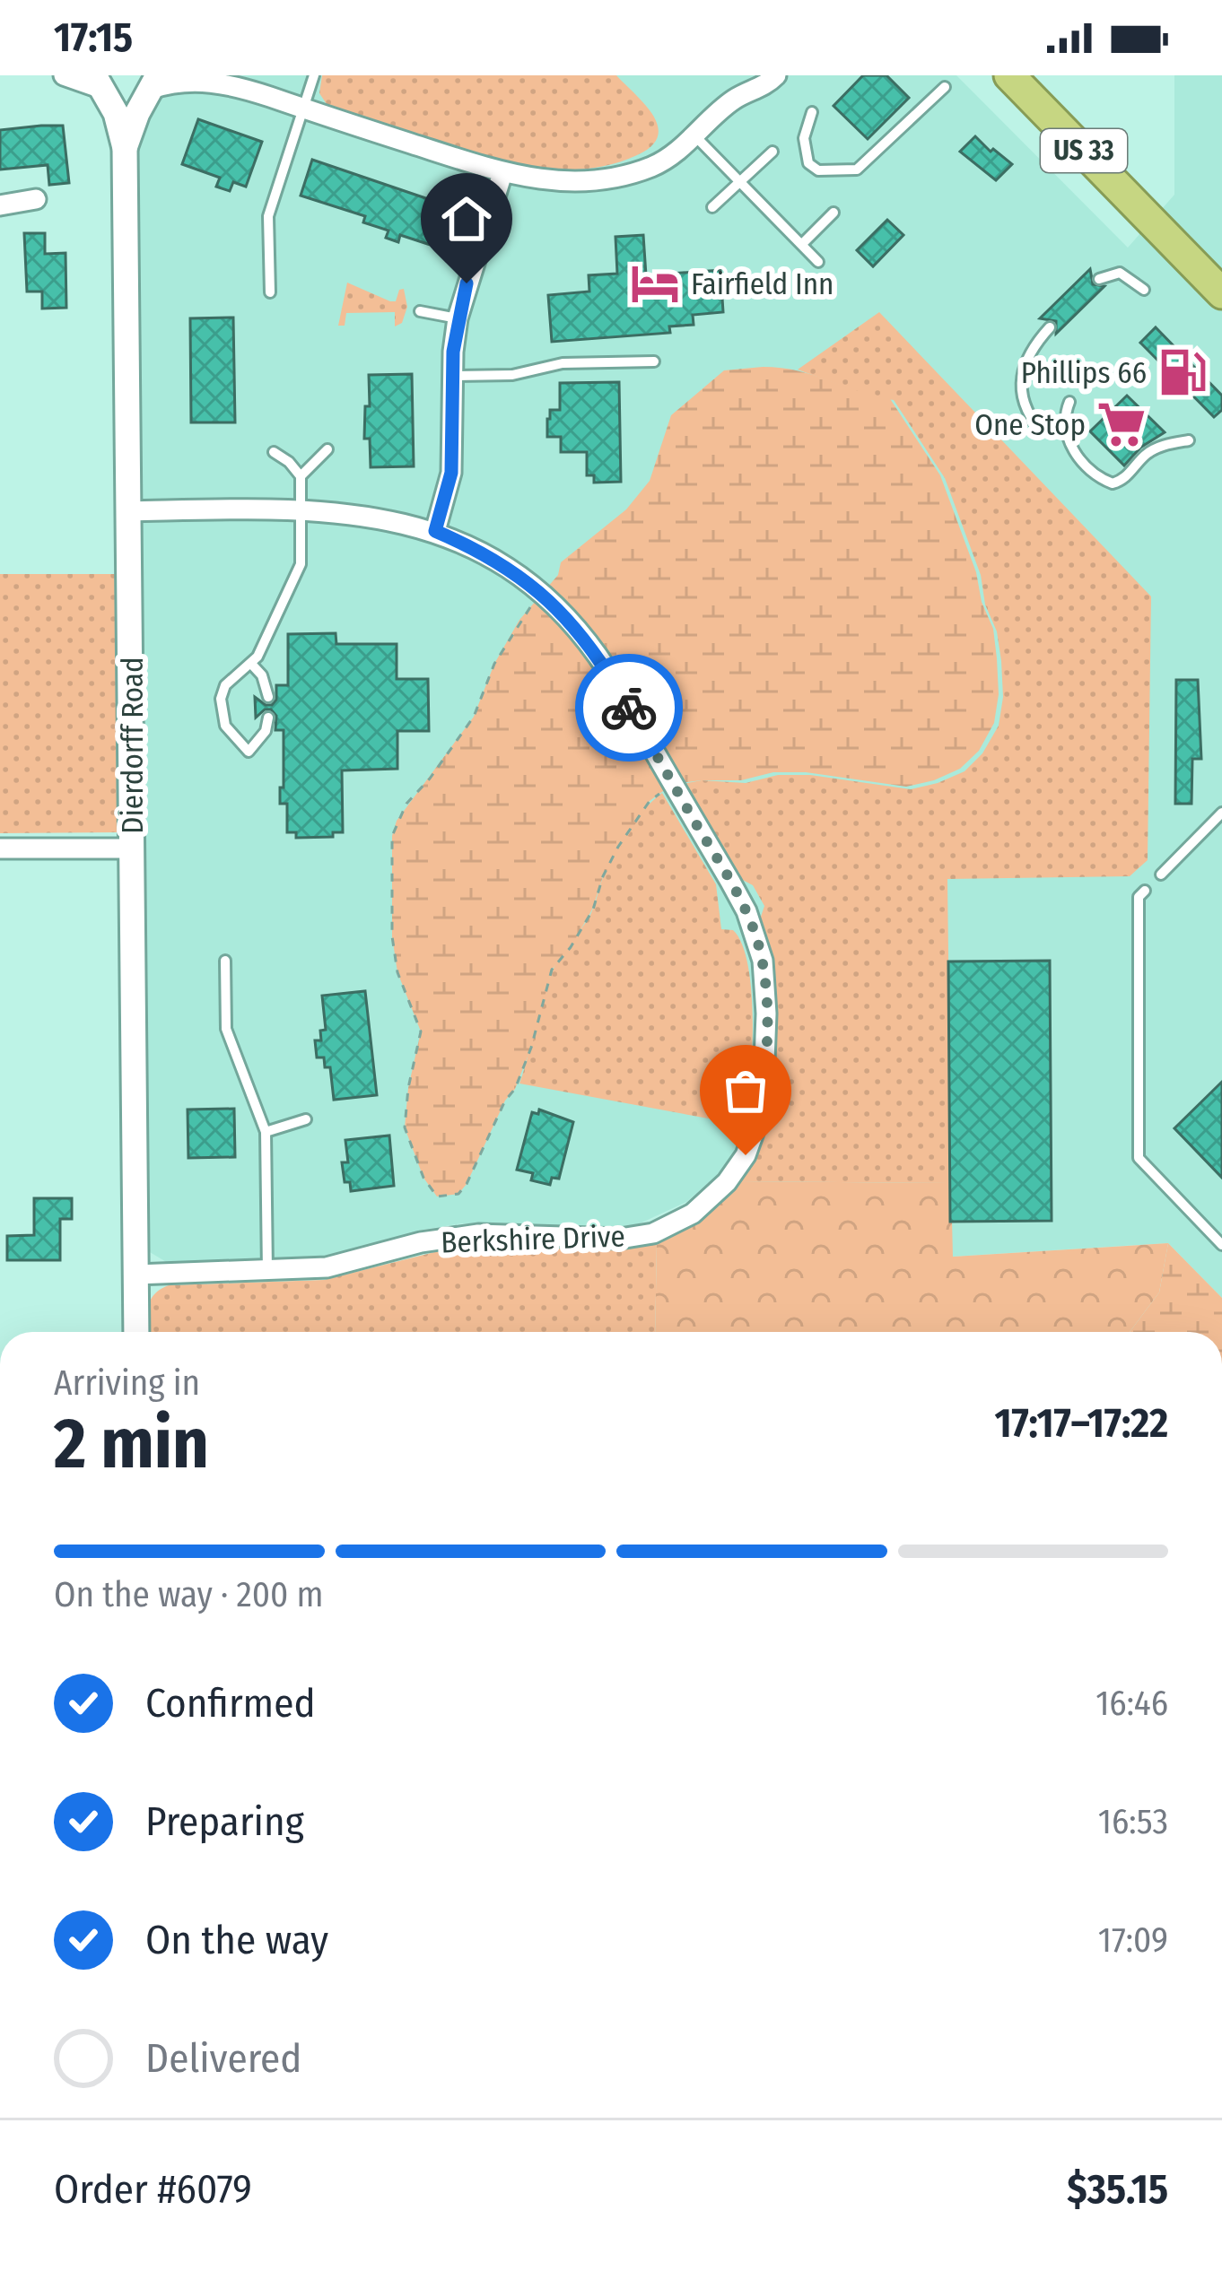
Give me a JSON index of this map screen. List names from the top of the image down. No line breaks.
{"streets":{"highway":["US 33"],"street":["Dierdorff Road","Berkshire Drive"]},"crossings":[["Dierdorff Road","Berkshire Drive"]],"places":{"hotel":["Fairfield Inn"],"fuel station":["Phillips 66"],"supermarket":["One Stop"]},"page":{"status":"17:15","heading":["2 min","Arriving in","17:17–17:22"],"panel":["Order #6079","$35.15"],"bar":"On the way · 200 m","list":[["Confirmed","16:46"],["Preparing","16:53"],["On the way","17:09"],"Delivered"]}}
